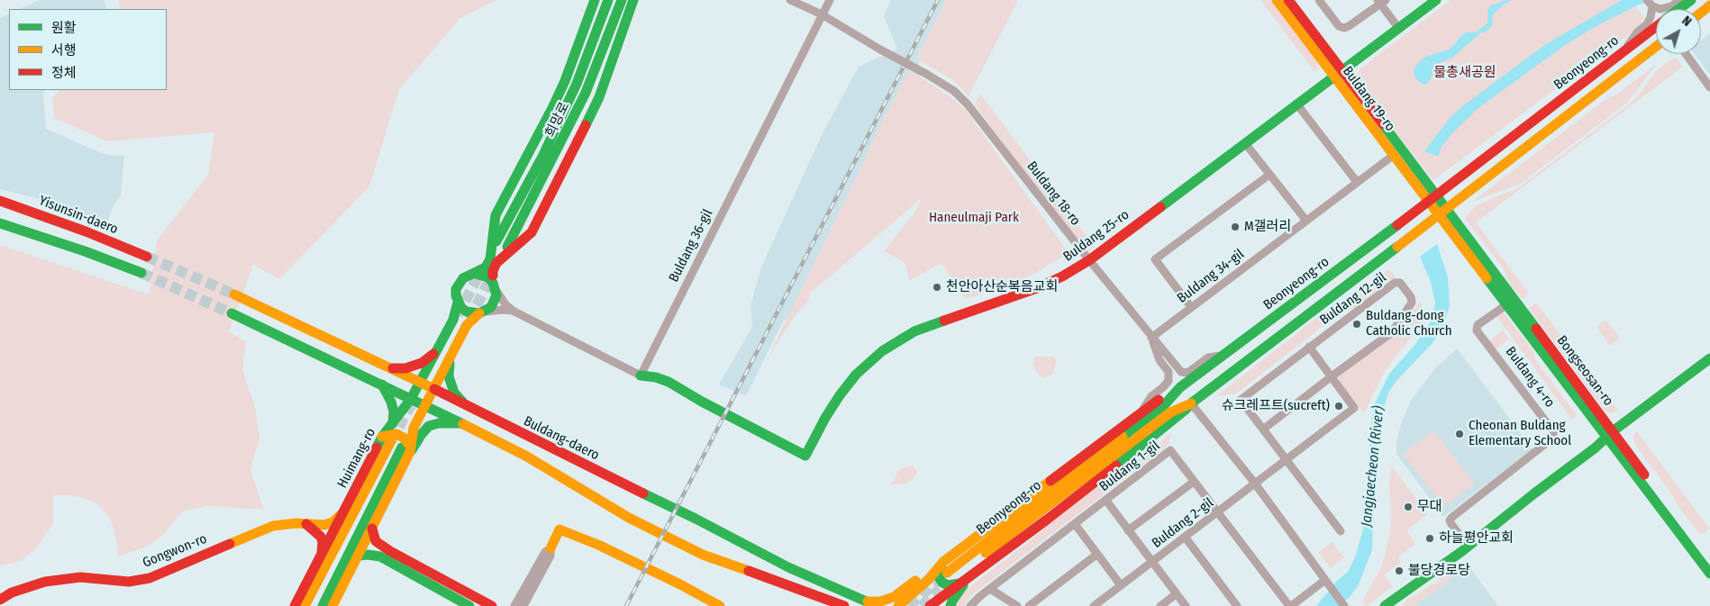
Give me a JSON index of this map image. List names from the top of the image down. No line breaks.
{"streets":{"main road":["Beonyeong-ro","Buldang 19-ro","희망로","Yisunsin-daero","Buldang 25-ro","Bongseosan-ro","Buldang-daero","Huimang-ro","Gongwon-ro"],"street":["Buldang 18-ro","Buldang 36-gil","Buldang 34-gil","Buldang 12-gil","Buldang 4-ro","Buldang 1-gil","Buldang 2-gil"]},"crossings":[["Beonyeong-ro","Buldang 19-ro"],["Beonyeong-ro","Buldang 18-ro"],["Beonyeong-ro","Bongseosan-ro"],["Buldang 19-ro","Buldang 25-ro"],["Buldang 19-ro","Buldang 34-gil"],["Buldang 19-ro","Bongseosan-ro"],["Buldang 18-ro","Buldang 25-ro"],["Buldang 18-ro","Buldang 36-gil"],["Buldang 18-ro","Buldang 34-gil"],["Buldang 12-gil","Buldang 2-gil"],["Bongseosan-ro","Buldang 4-ro"],["Buldang-daero","Huimang-ro"],["Huimang-ro","Gongwon-ro"],["Buldang 1-gil","Buldang 2-gil"]],"water":["Jangjaecheon (River)"],"parks":["물총새공원","Haneulmaji Park"],"places":["M갤러리","천안아산순복음교회","Buldang-dong Catholic Church","슈크레프트(sucreft)","Cheonan Buldang Elementary School","무대","하늘평안교회","불당경로당"],"legend":["원활","서행","정체"],"north":"top right"}
